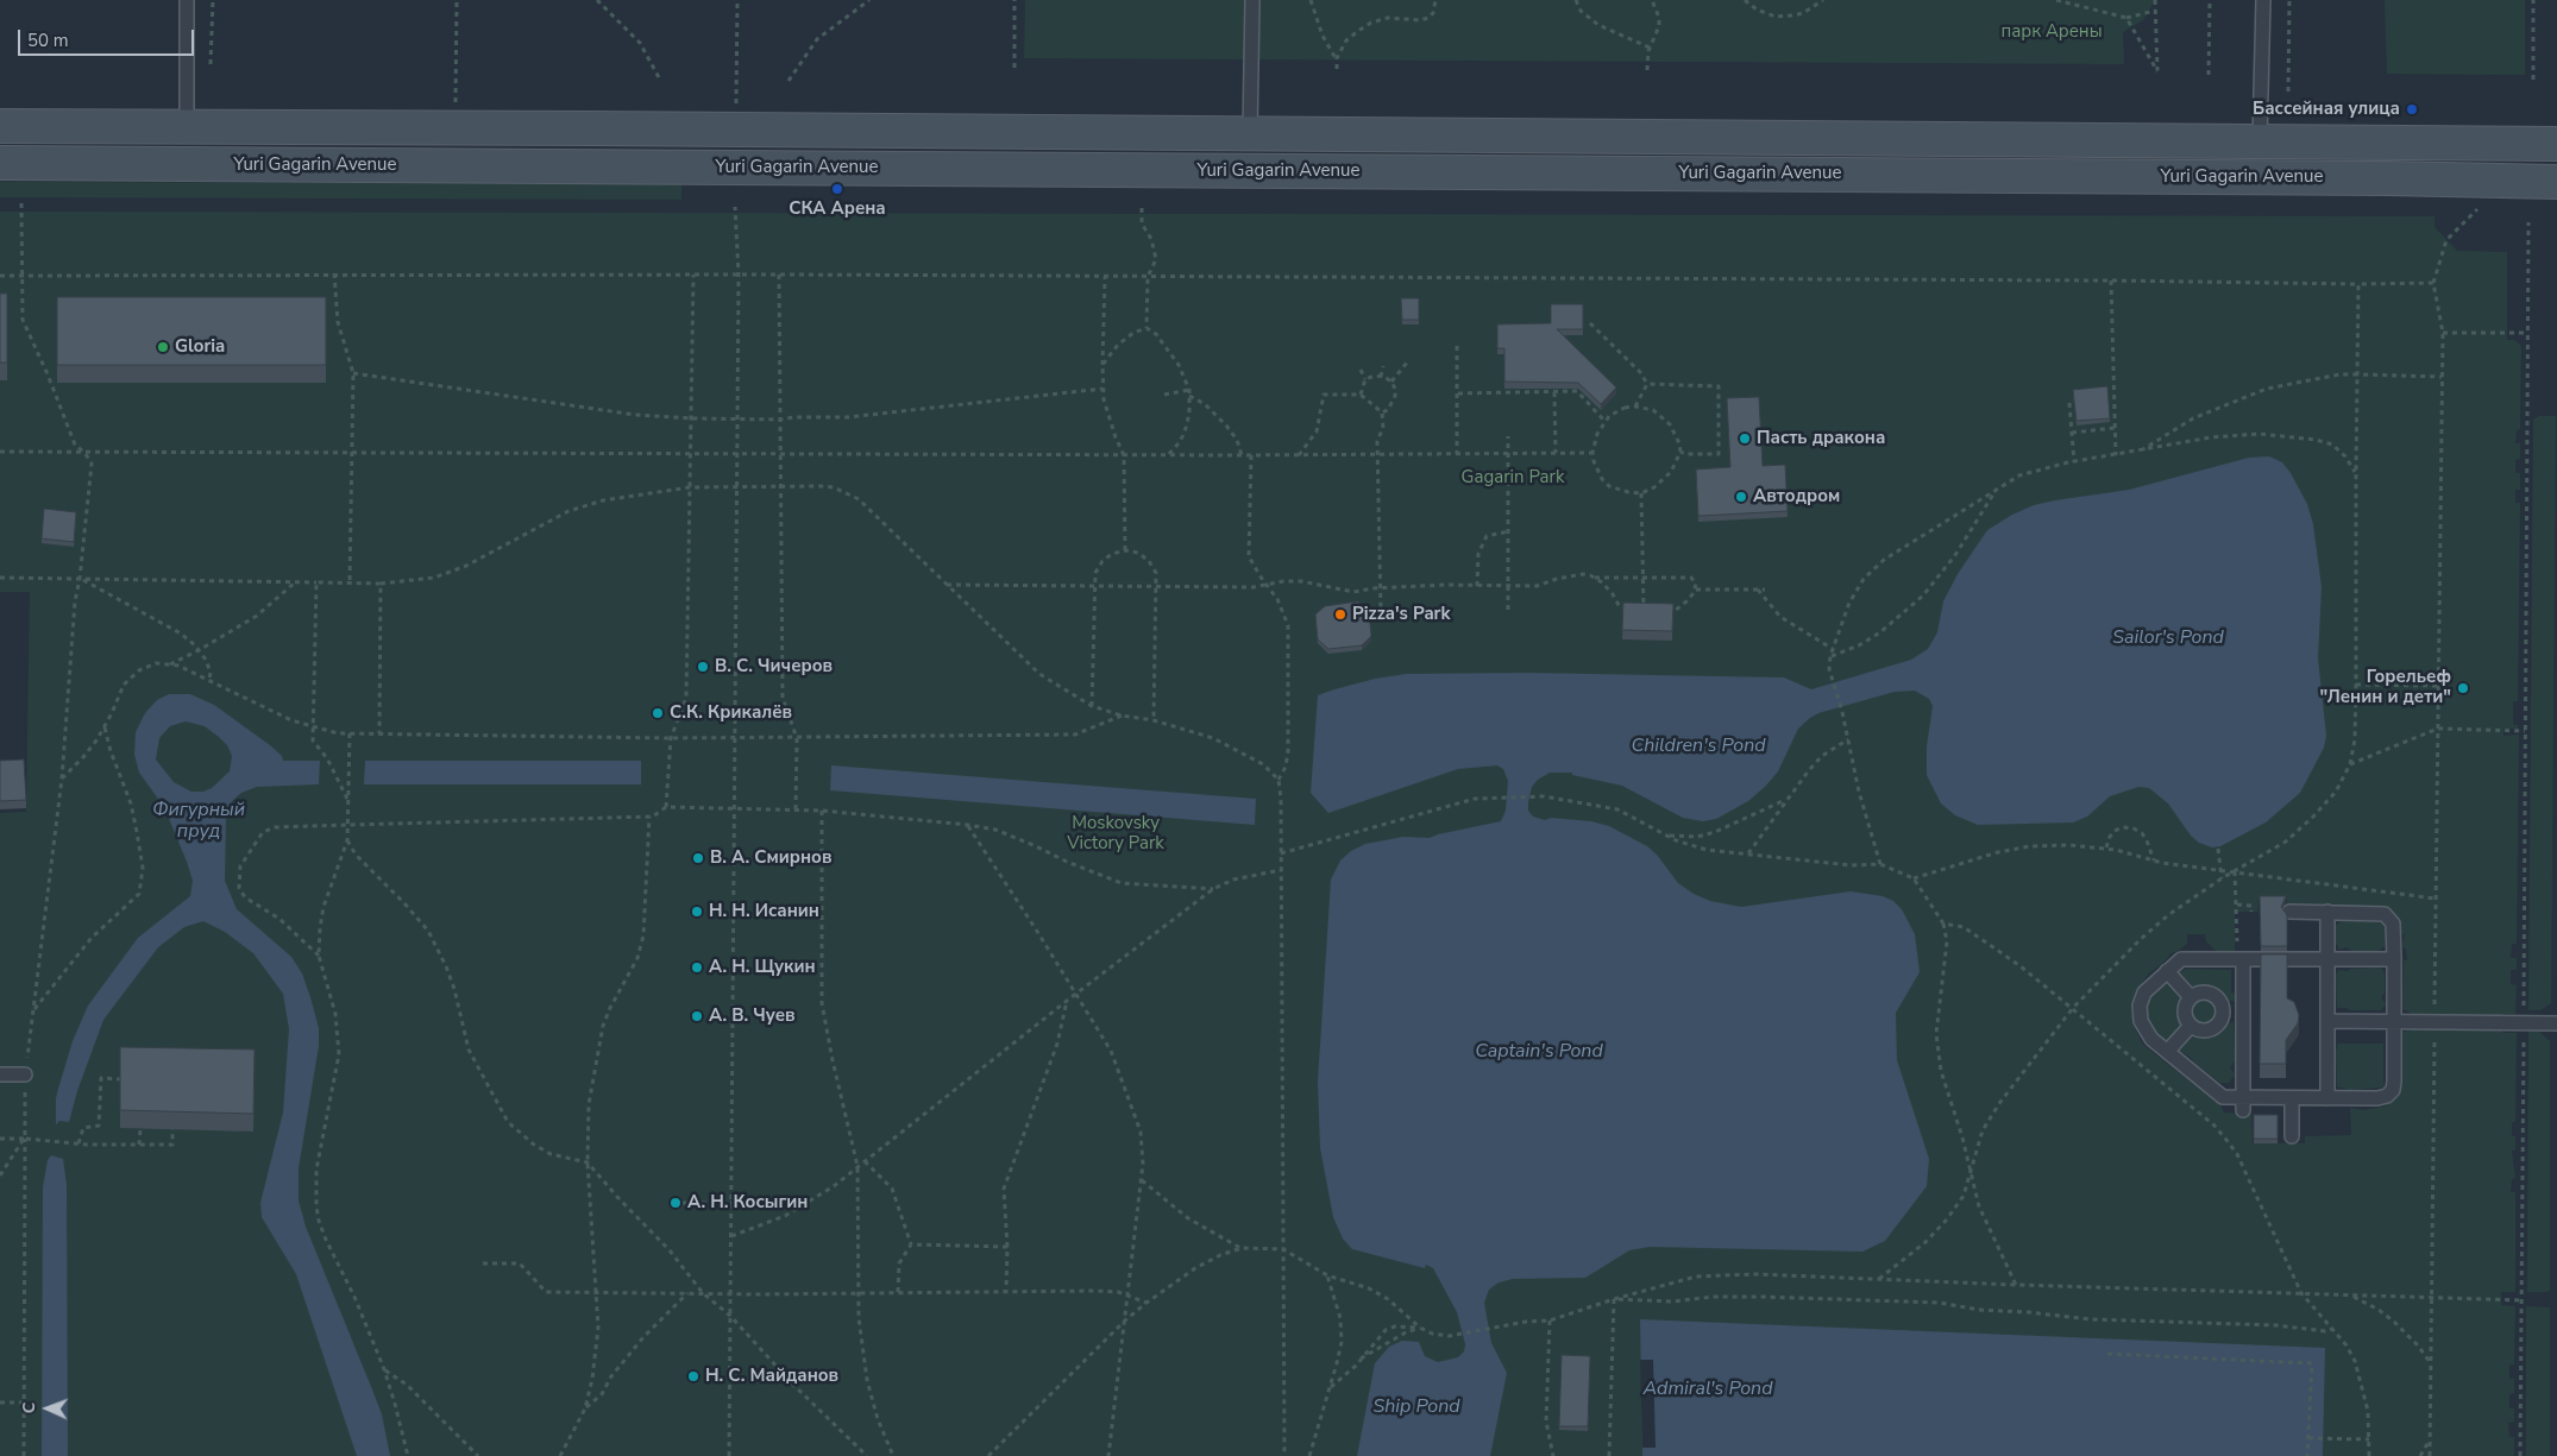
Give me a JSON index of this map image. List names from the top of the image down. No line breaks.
{"streets":{"main road":["Yuri Gagarin Avenue"]},"water":["Sailor's Pond","Children's Pond","Фигурный пруд","Captain's Pond","Admiral's Pond","Ship Pond"],"parks":["парк Арены","Gagarin Park","Moskovsky Victory Park"],"places":["Бассейная улица","СКА Арена","Gloria","Пасть дракона","Автодром","Pizza's Park","В. С. Чичеров","Горельеф \"Ленин и дети\"","С.К. Крикалёв","В. А. Смирнов","Н. Н. Исанин","А. Н. Щукин","А. В. Чуев","А. Н. Косыгин","Н. С. Майданов"],"scale_bar":"50 m","north":"left"}
